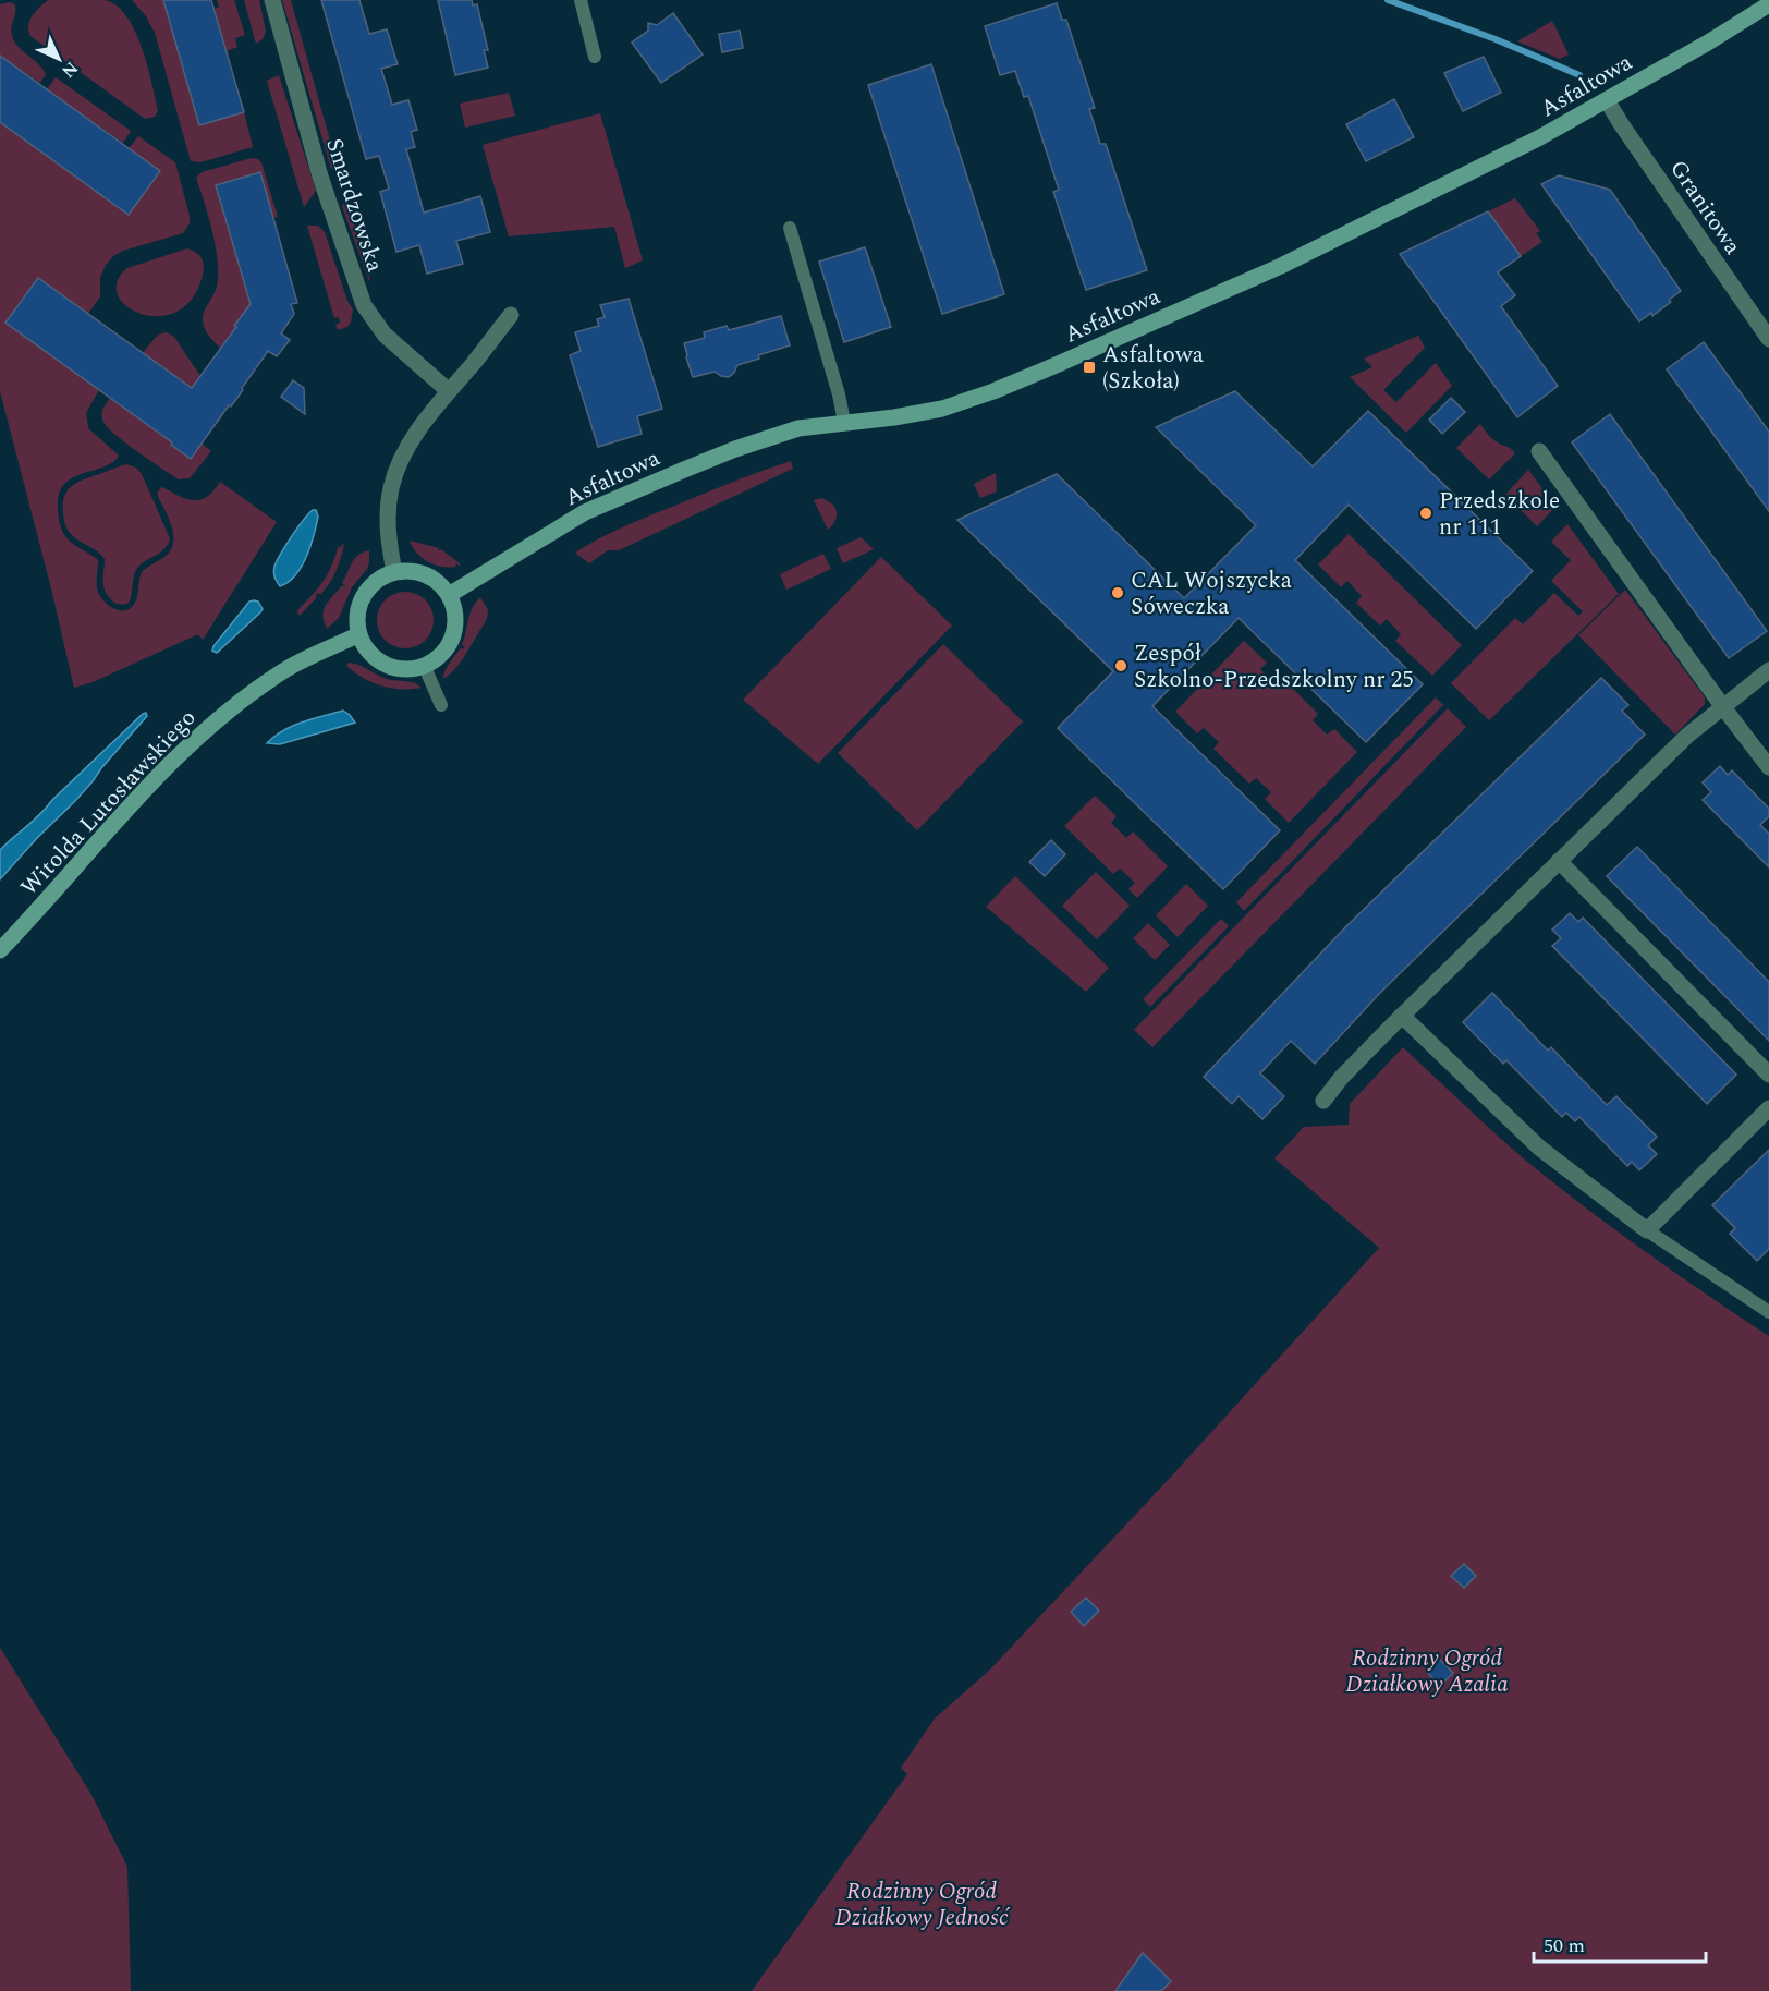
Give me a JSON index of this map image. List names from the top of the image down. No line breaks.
{"streets":{"street":["Asfaltowa","Smardzowska","Granitowa","Witolda Lutosławskiego"]},"crossings":[["Asfaltowa","Granitowa"],["Asfaltowa","Witolda Lutosławskiego"]],"parks":["Rodzinny Ogród Działkowy Azalia","Rodzinny Ogród Działkowy Jedność"],"places":{"transit":["Asfaltowa (Szkoła)"],"other":["Przedszkole nr 111","CAL Wojszycka Sóweczka","Zespół Szkolno-Przedszkolny nr 25"]},"scale_bar":"50 m","north":"bottom right"}
